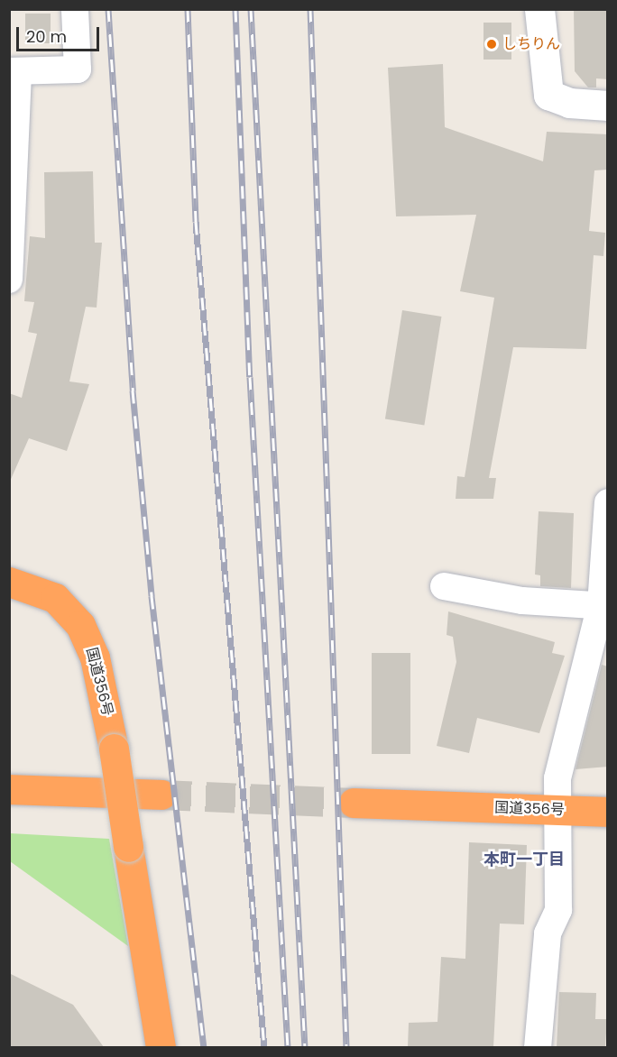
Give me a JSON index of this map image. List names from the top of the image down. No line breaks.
{"streets":{"highway":["国道356号"]},"districts":["本町一丁目"],"places":["しちりん"],"scale_bar":"20 m"}
